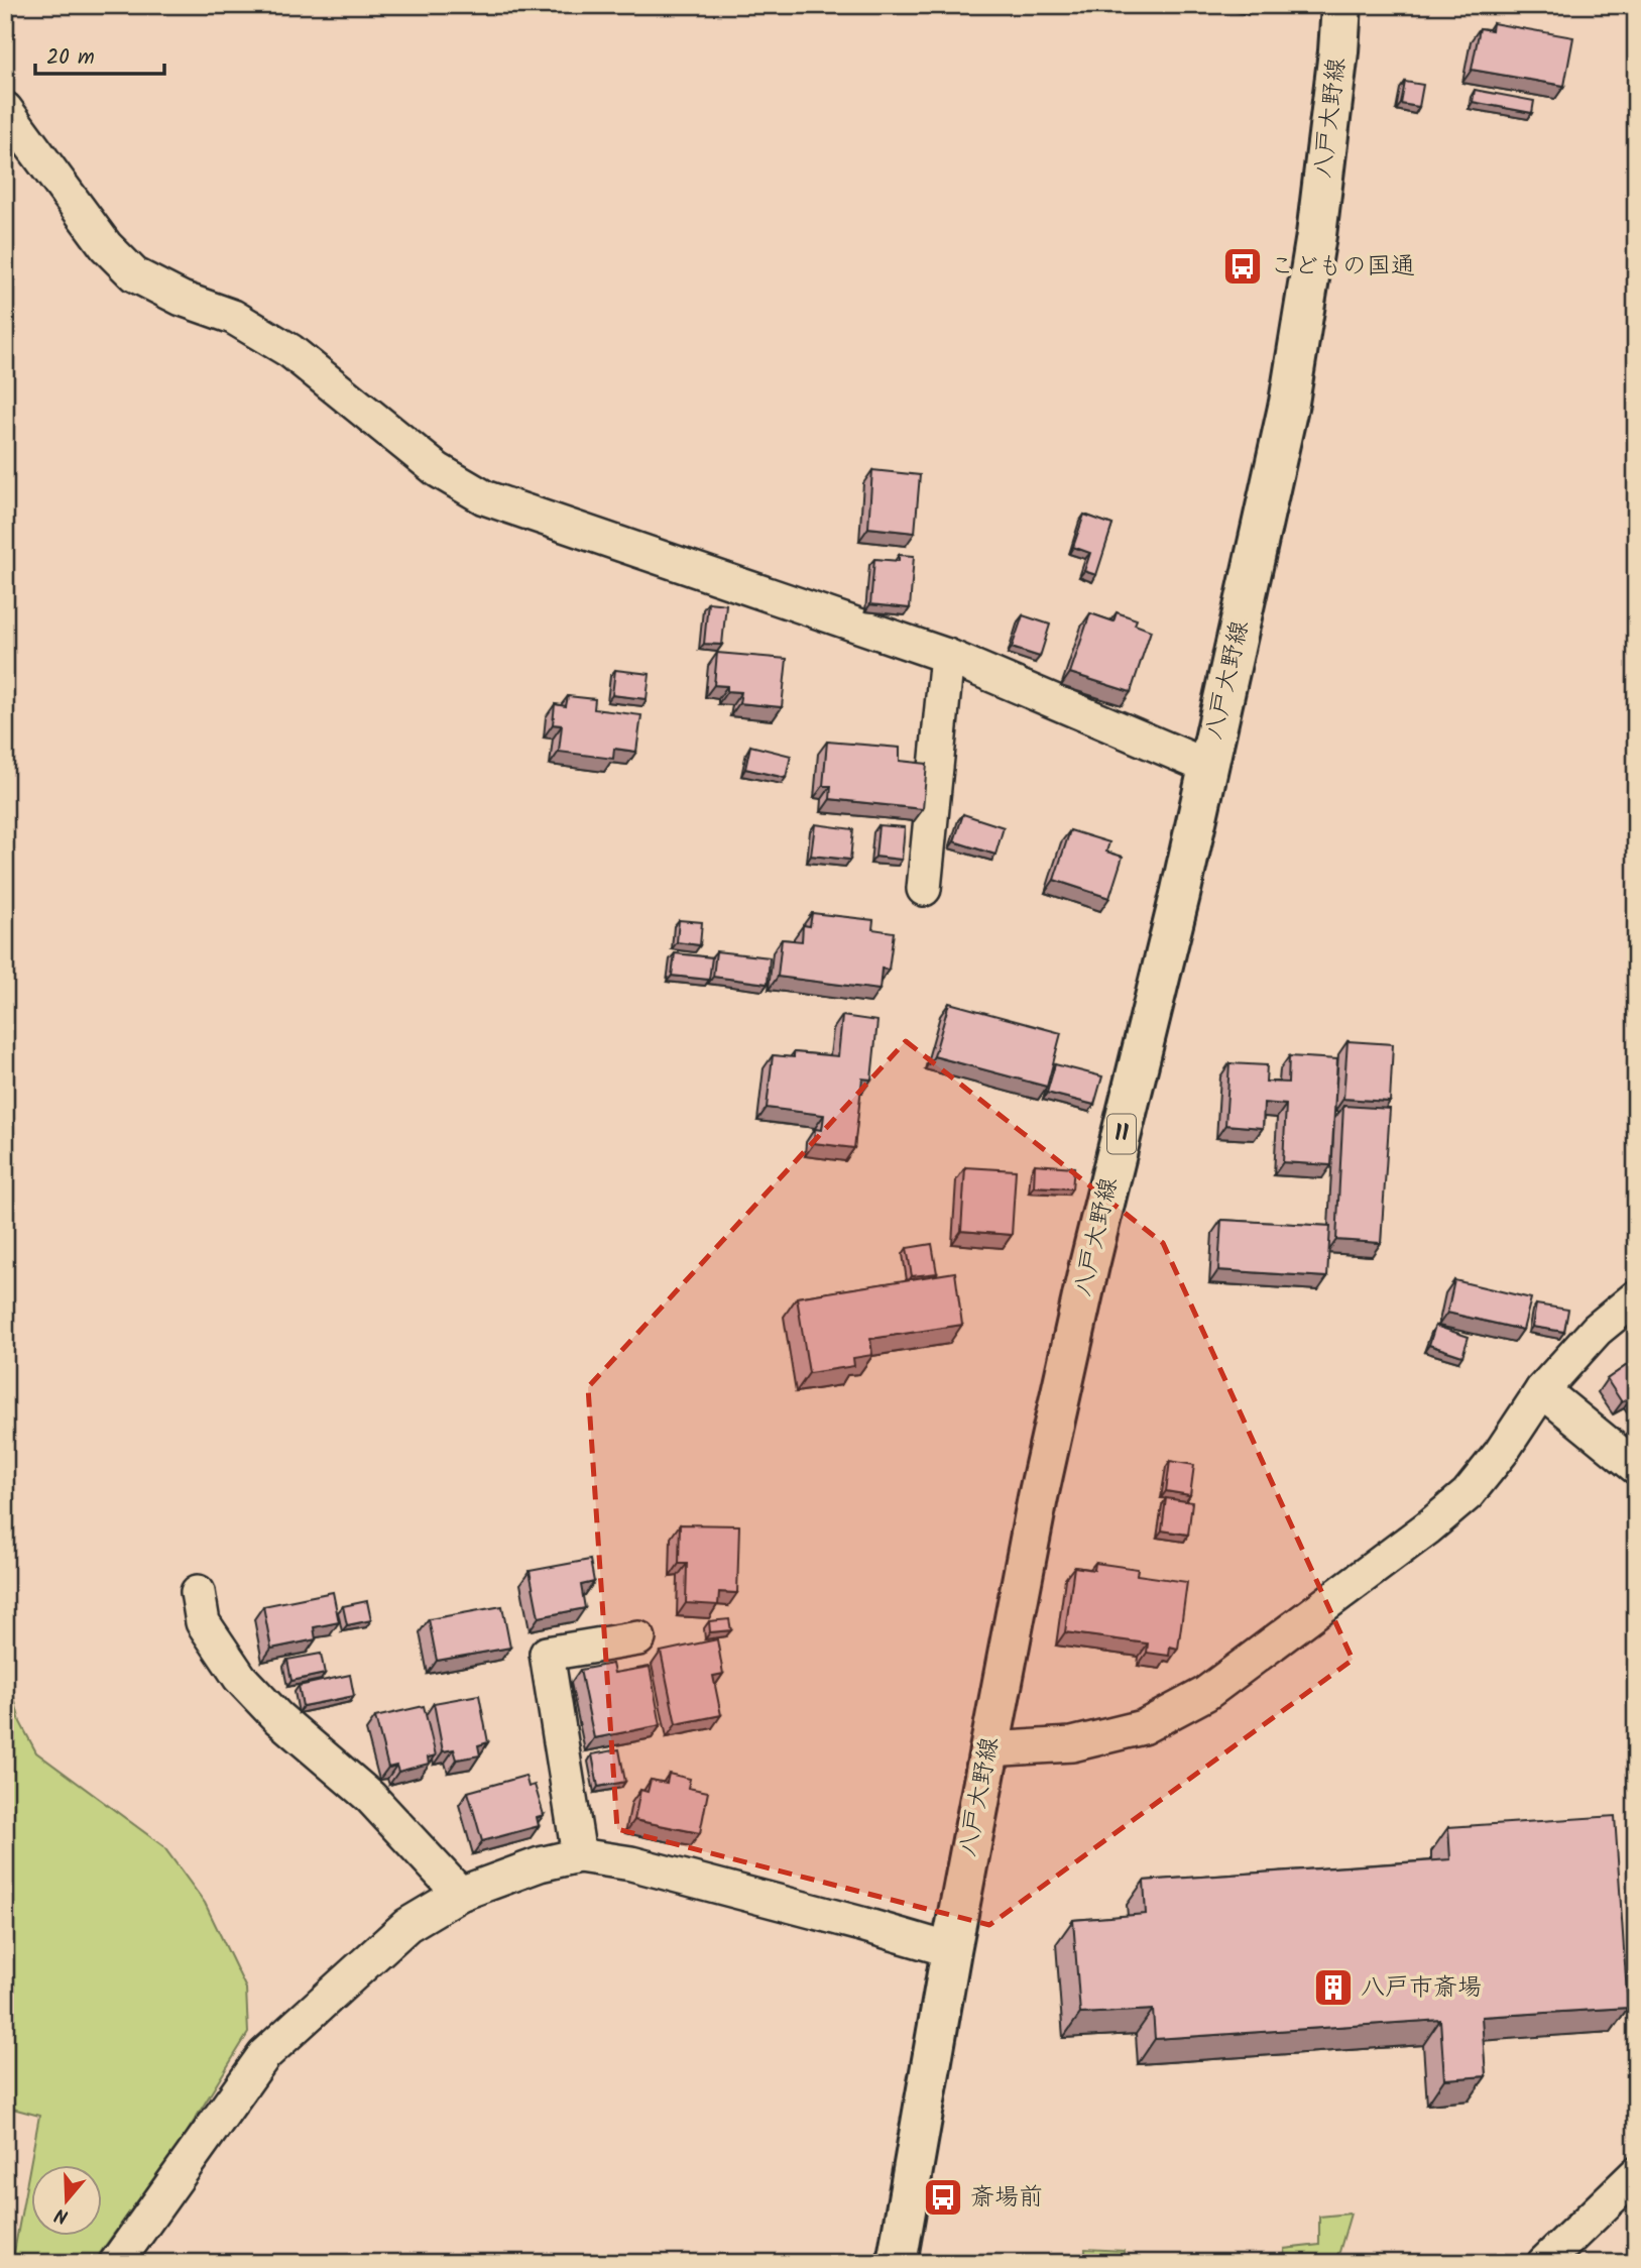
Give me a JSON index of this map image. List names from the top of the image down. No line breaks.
{"streets":{"main road":["八戸大野線","11"]},"places":{"bus stop":["こどもの国通","斎場前"],"building":["八戸市斎場"]},"scale_bar":"20 m","north":"bottom"}
